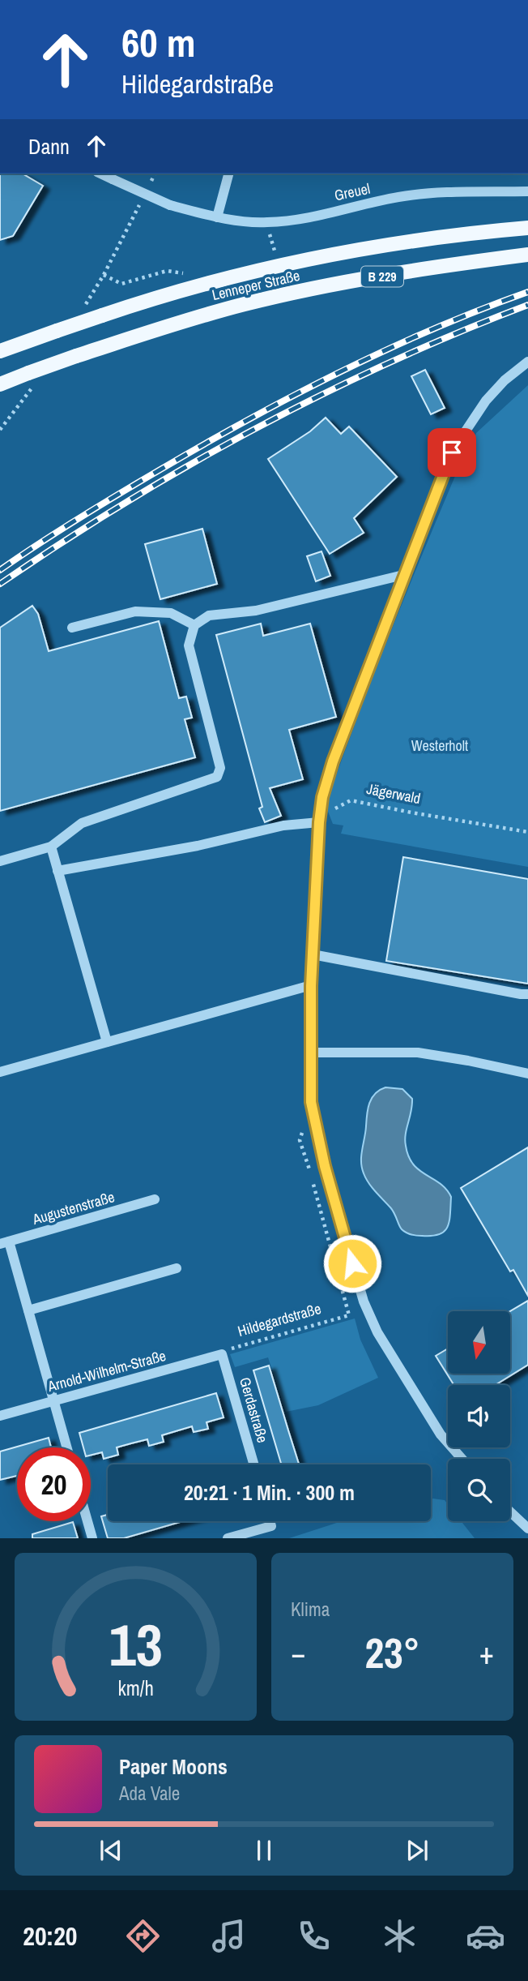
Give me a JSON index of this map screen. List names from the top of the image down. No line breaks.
{"streets":{"main road":["B 229","Lenneper Straße"],"street":["Greuel","Augustenstraße","Arnold-Wilhelm-Straße","Gerdastraße"],"path":["Jägerwald","Hildegardstraße"]},"crossings":[["Hildegardstraße","Arnold-Wilhelm-Straße"],["Hildegardstraße","Gerdastraße"],["Arnold-Wilhelm-Straße","Gerdastraße"]],"parks":["Westerholt"],"north":"bottom","page":{"turn":["60 m","Hildegardstraße"],"then":"Dann","limit":"20","trip":"20:21 · 1 Min. · 300 m","tile":"Klima","heat":["−","23°","+"],"song":["Paper Moons","Ada Vale"],"tabs":"20:20","gauge":["13","km/h"]}}
